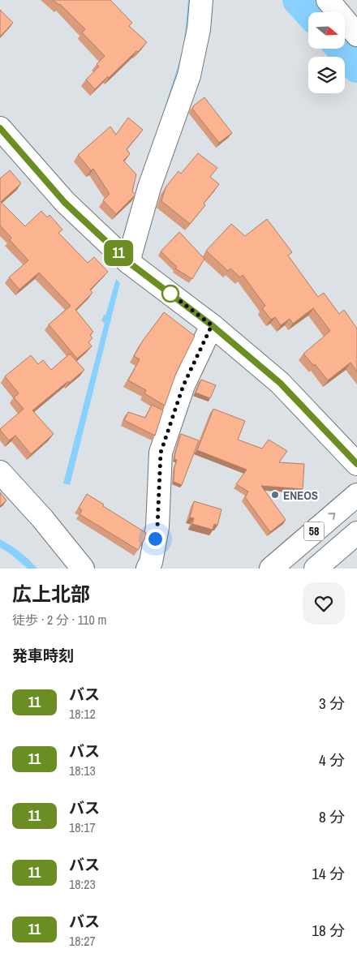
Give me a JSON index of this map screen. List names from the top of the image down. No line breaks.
{"streets":{"street":["58"]},"places":["ENEOS"],"lines":["bus line 11"],"north":"right","page":{"on_map":"11","heading":[["広上北部","徒歩 · 2 分 · 110 m"],"発車時刻"],"list":[{"mark":"11","name":"バス","note":"18:12","value":"3 分"},{"mark":"11","name":"バス","note":"18:13","value":"4 分"},{"mark":"11","name":"バス","note":"18:17","value":"8 分"},{"mark":"11","name":"バス","note":"18:23","value":"14 分"},{"mark":"11","name":"バス","note":"18:27","value":"18 分"}]}}
